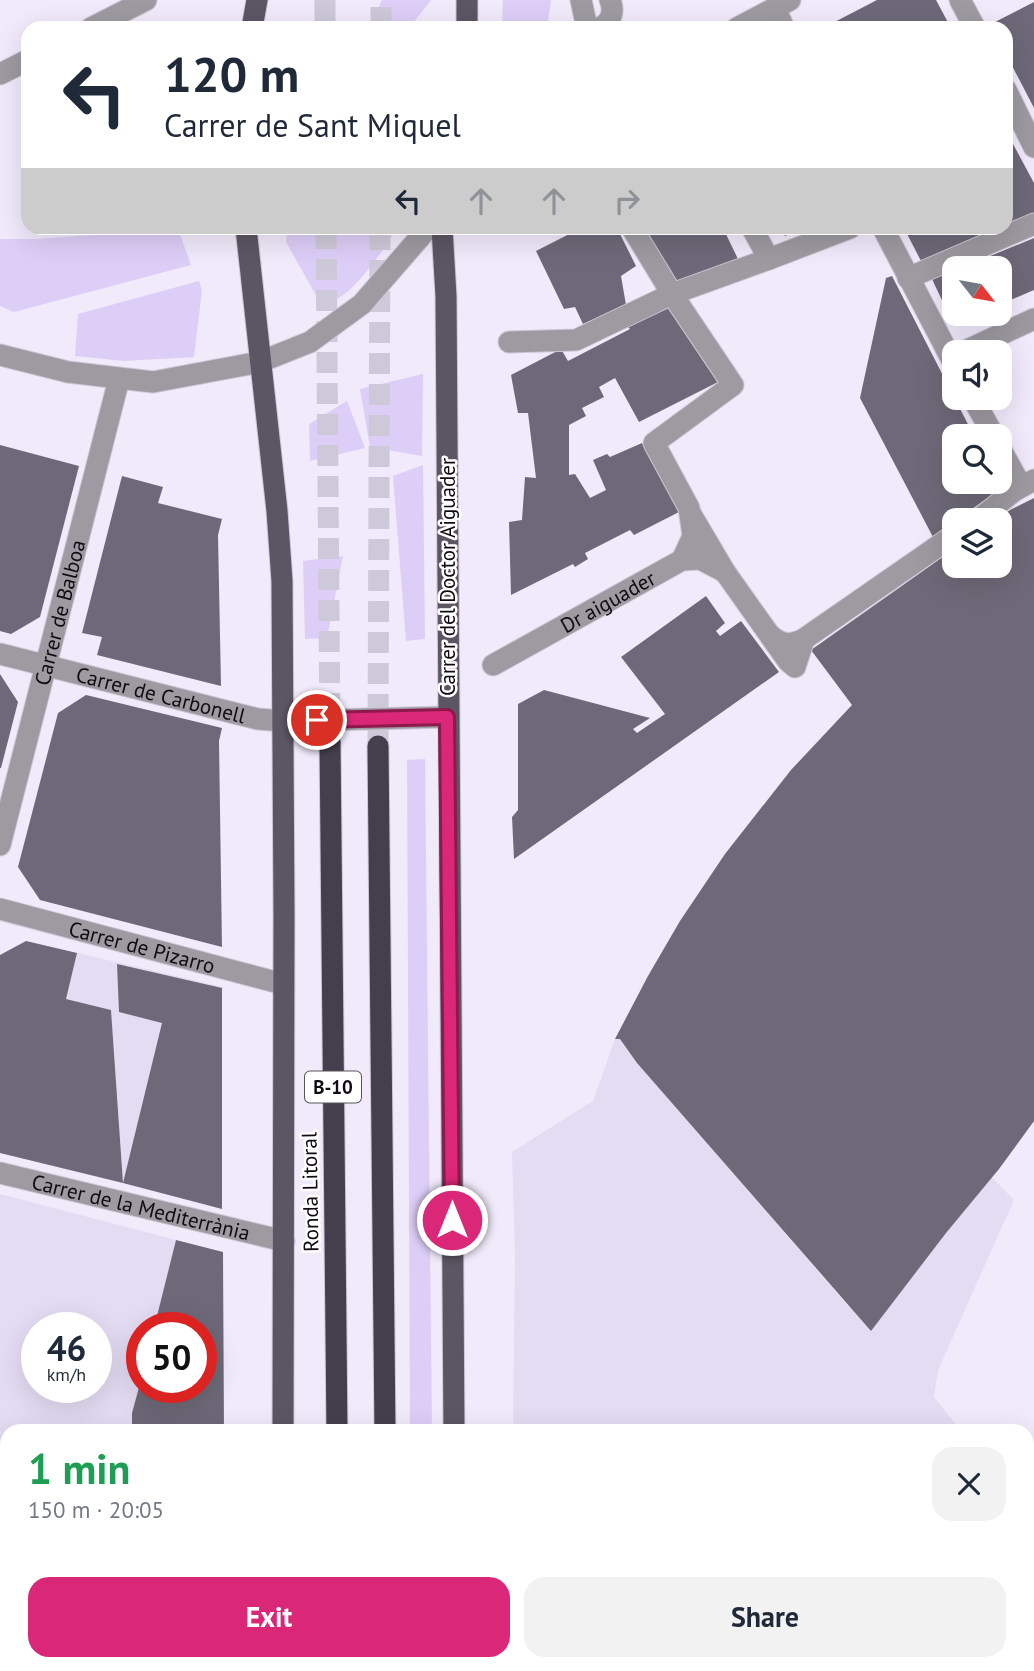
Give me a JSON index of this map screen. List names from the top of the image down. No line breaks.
{"streets":{"highway":["B-10","Ronda Litoral"],"main road":["Carrer del Doctor Aiguader"],"street":["Dr aiguader","Carrer de Balboa","Carrer de Carbonell","Carrer de Pizarro","Carrer de la Mediterrània"]},"crossings":[["Carrer del Doctor Aiguader","Carrer de Carbonell"],["Carrer de Balboa","Carrer de Carbonell"]],"north":"bottom right","page":{"turn":["120 m","Carrer de Sant Miquel"],"speed":"46 km/h","limit":"50","heading":["1 min","150 m · 20:05"],"buttons":["Exit","Share"]}}
